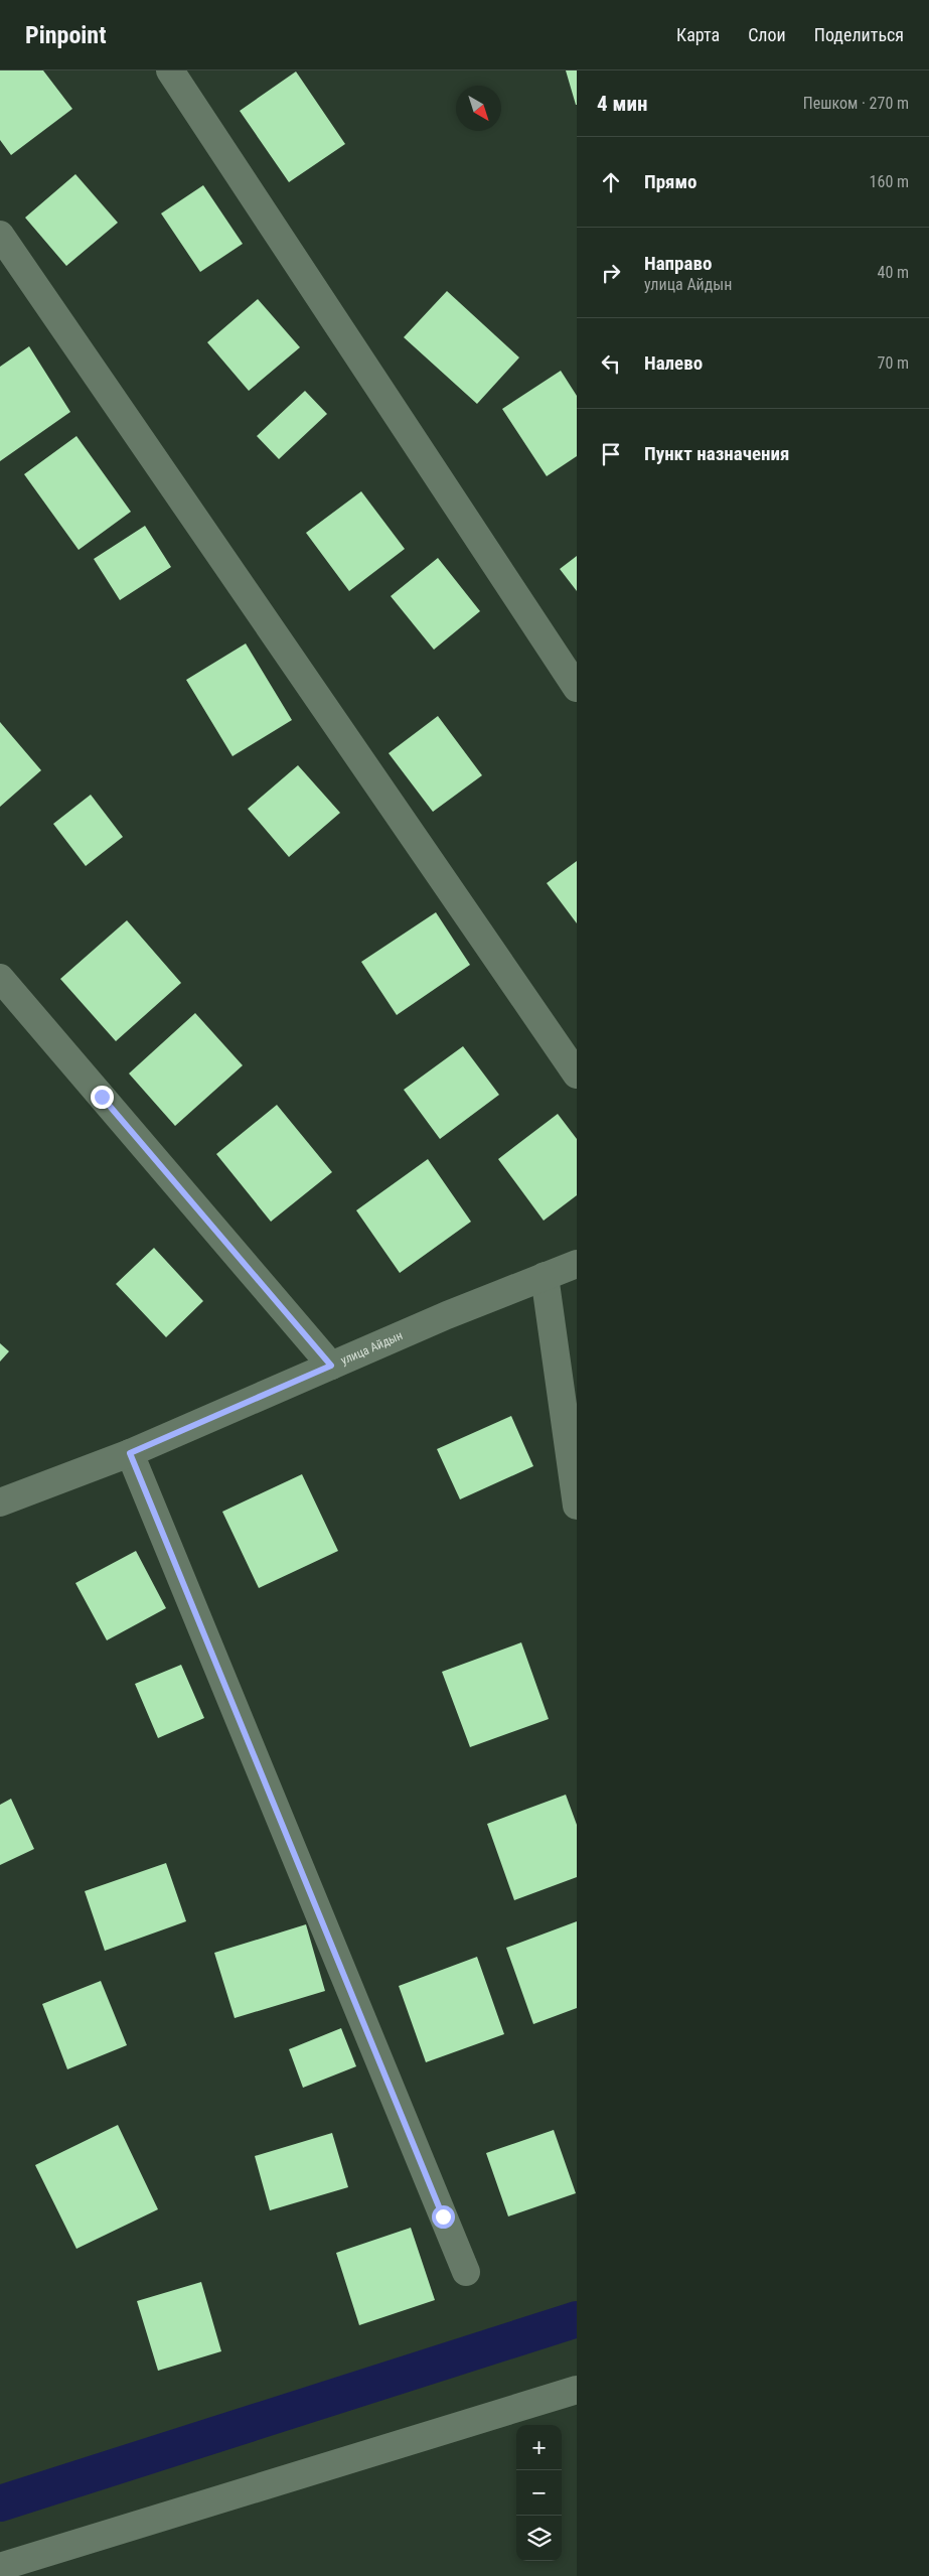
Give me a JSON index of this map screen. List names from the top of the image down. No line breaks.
{"streets":{"street":["улица Айдын"]},"north":"bottom right","page":{"header":"Pinpoint","nav":["Карта","Слои","Поделиться"],"heading":["4 мин","Пешком · 270 m"],"list":[["Прямо","160 m"],["Направо","улица Айдын","40 m"],["Налево","70 m"],"Пункт назначения"],"map_buttons":["+","−"]}}
